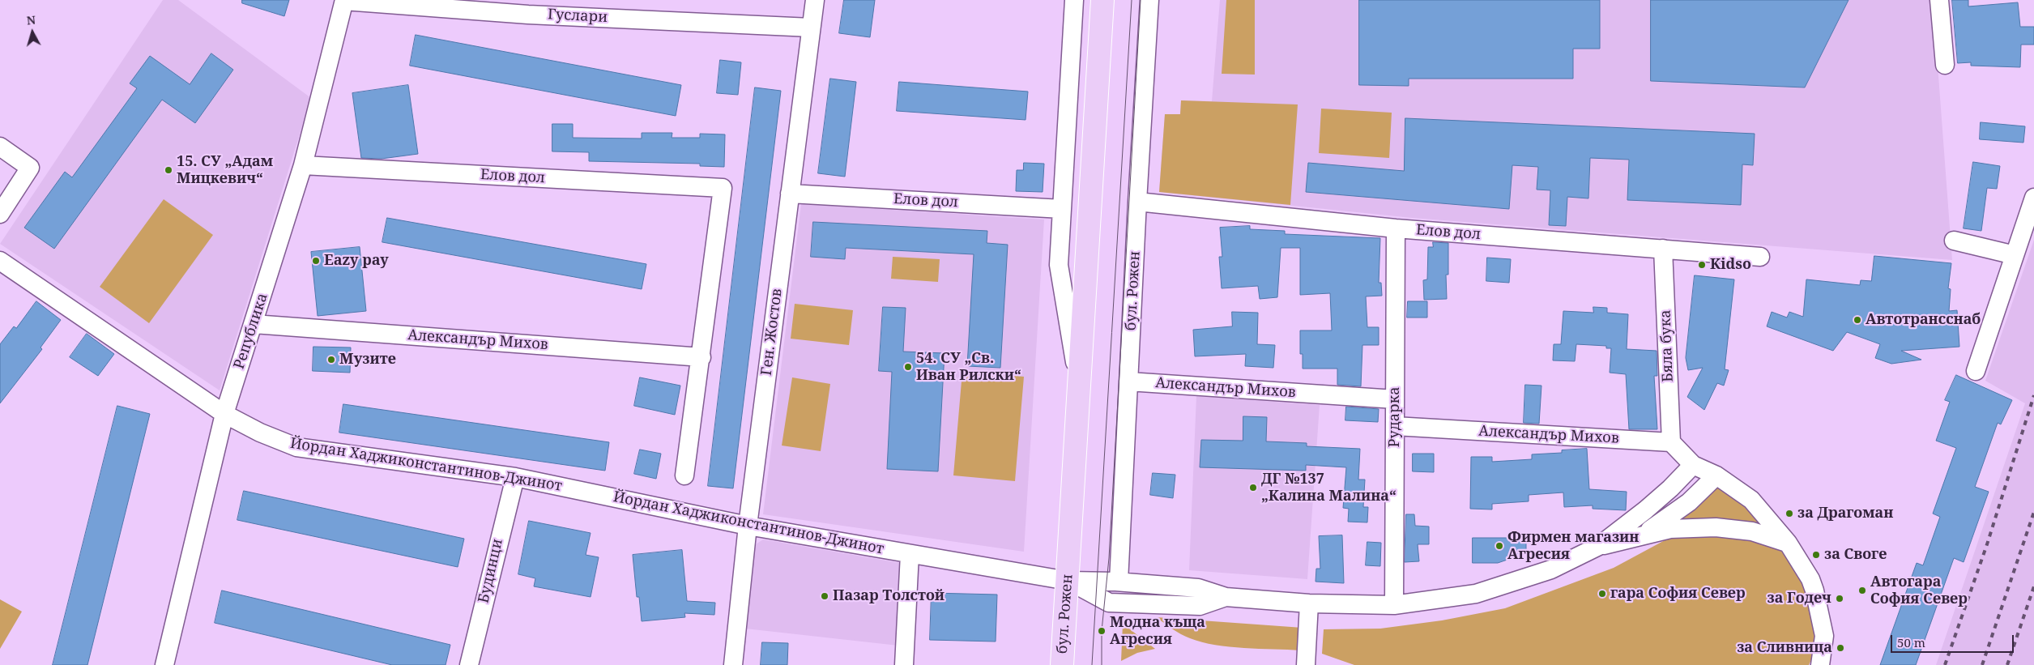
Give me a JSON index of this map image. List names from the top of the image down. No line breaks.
{"streets":{"main road":["бул. Рожен"],"street":["Гуслари","Елов дол","Република","Ген. Жостов","Александър Михов","Бяла бука","Рударка","Йордан Хаджиконстантинов-Джинот","Будинци"]},"crossings":[["Гуслари","Република"],["Гуслари","Ген. Жостов"],["Елов дол","бул. Рожен"],["Елов дол","Република"],["Елов дол","Ген. Жостов"],["Елов дол","Александър Михов"],["Елов дол","Бяла бука"],["Елов дол","Рударка"],["бул. Рожен","Александър Михов"],["бул. Рожен","Йордан Хаджиконстантинов-Джинот"],["Република","Александър Михов"],["Република","Йордан Хаджиконстантинов-Джинот"],["Ген. Жостов","Йордан Хаджиконстантинов-Джинот"],["Александър Михов","Бяла бука"],["Александър Михов","Рударка"],["Йордан Хаджиконстантинов-Джинот","Будинци"]],"places":["15. СУ „Адам Мицкевич“","Eazy pay","Kidso","Автотрансснаб","Музите","54. СУ „Св. Иван Рилски“","ДГ №137 „Калина Малина“","за Драгоман","Фирмен магазин Агресия","за Своге","Автогара София Север","гара София Север","Пазар Толстой","за Годеч","Модна къща Агресия","за Сливница"],"scale_bar":"50 m","north":"top"}
